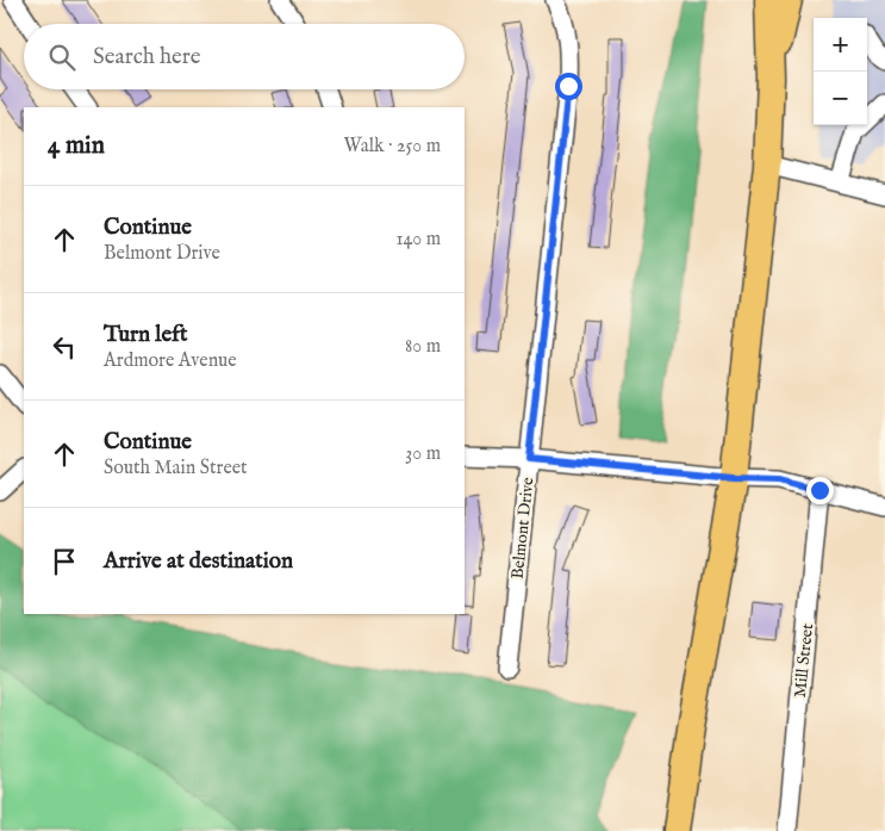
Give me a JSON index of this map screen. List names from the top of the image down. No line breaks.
{"streets":{"street":["Belmont Drive","Mill Street"]},"page":{"map_buttons":["+","−"],"search":"Search here","heading":["4 min","Walk · 250 m"],"list":[["Continue","Belmont Drive","140 m"],["Turn left","Ardmore Avenue","80 m"],["Continue","South Main Street","30 m"],"Arrive at destination"]}}
